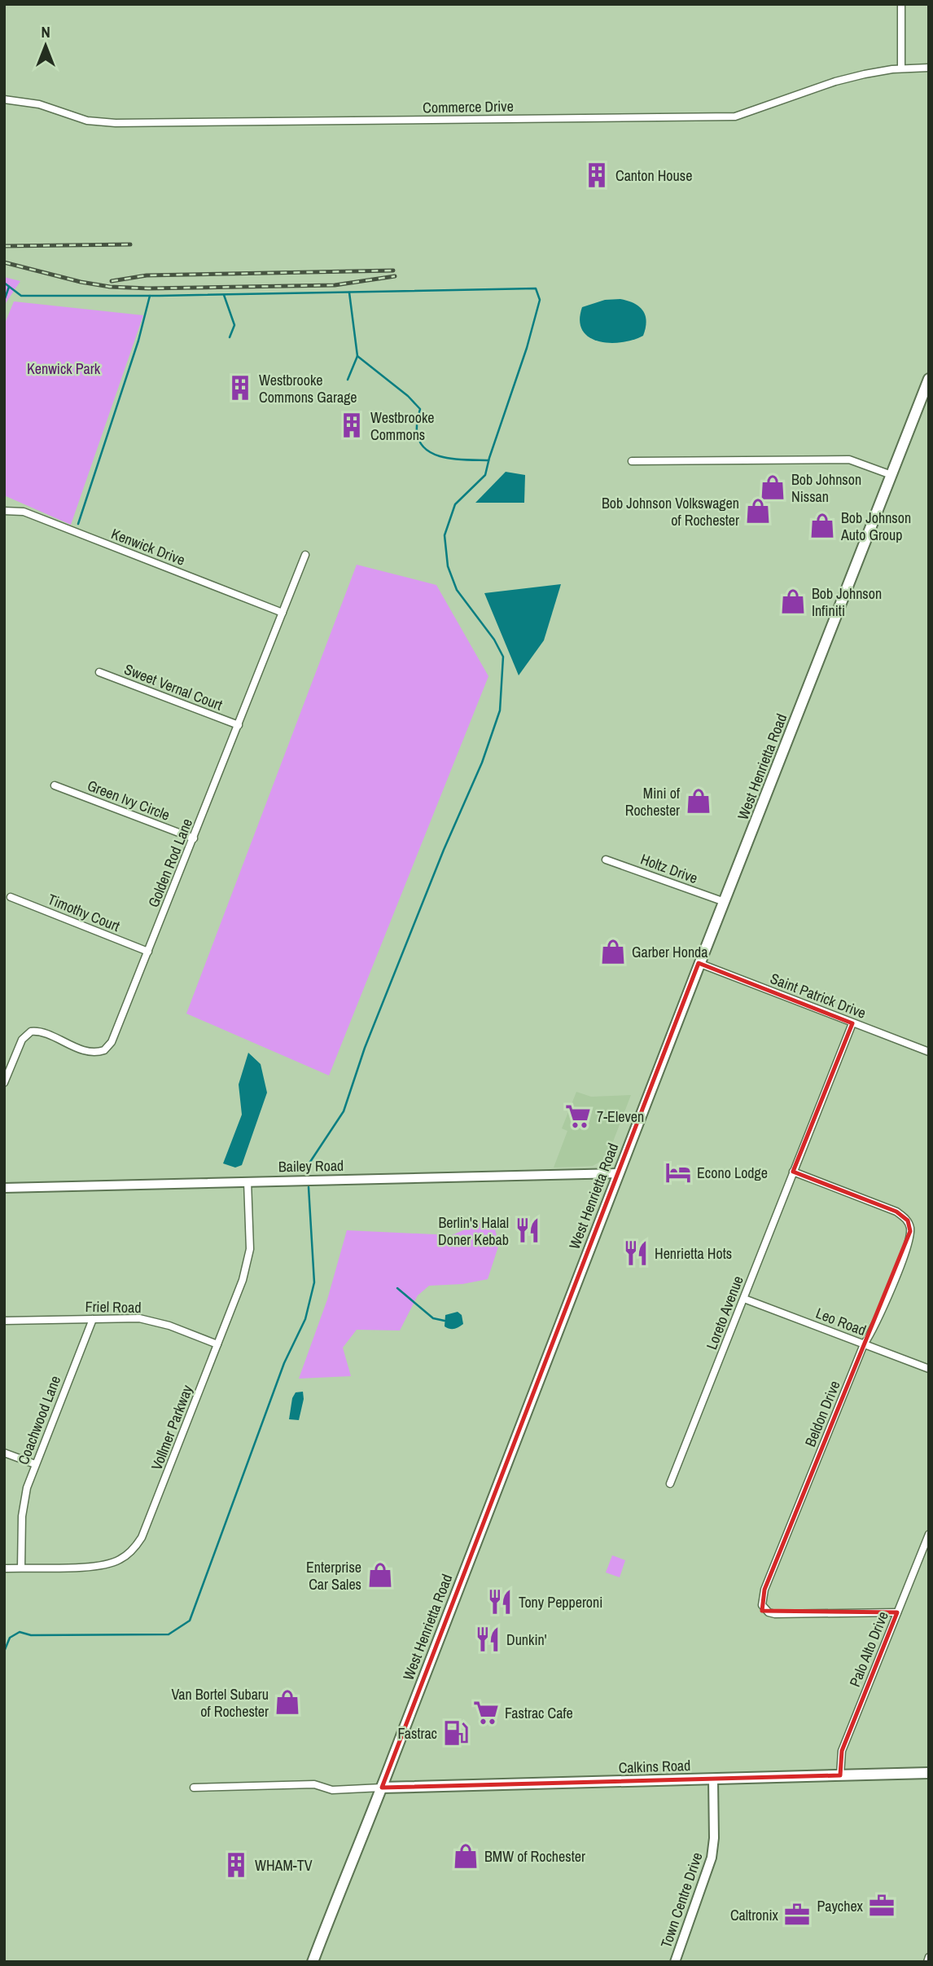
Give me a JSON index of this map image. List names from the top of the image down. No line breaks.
{"streets":{"main road":["West Henrietta Road","Calkins Road"],"street":["Commerce Drive","Kenwick Drive","Sweet Vernal Court","Green Ivy Circle","Golden Rod Lane","Holtz Drive","Timothy Court","Saint Patrick Drive","Bailey Road","Friel Road","Loreto Avenue","Leo Road","Beldon Drive","Coachwood Lane","Vollmer Parkway","Palo Alto Drive","Town Centre Drive"]},"crossings":[["Kenwick Drive","Golden Rod Lane"],["Sweet Vernal Court","Golden Rod Lane"],["West Henrietta Road","Holtz Drive"],["West Henrietta Road","Saint Patrick Drive"],["West Henrietta Road","Bailey Road"],["West Henrietta Road","Calkins Road"],["Green Ivy Circle","Golden Rod Lane"],["Golden Rod Lane","Timothy Court"],["Saint Patrick Drive","Loreto Avenue"],["Bailey Road","Vollmer Parkway"],["Friel Road","Coachwood Lane"],["Friel Road","Vollmer Parkway"],["Loreto Avenue","Leo Road"],["Loreto Avenue","Beldon Drive"],["Leo Road","Beldon Drive"],["Beldon Drive","Palo Alto Drive"],["Coachwood Lane","Vollmer Parkway"],["Palo Alto Drive","Calkins Road"],["Calkins Road","Town Centre Drive"]],"parks":["Kenwick Park"],"places":{"building":["Canton House","Westbrooke Commons Garage","Westbrooke Commons","WHAM-TV"],"shop":["Bob Johnson Nissan","Bob Johnson Volkswagen of Rochester","Bob Johnson Auto Group","Bob Johnson Infiniti","Mini of Rochester","Garber Honda","Enterprise Car Sales","Van Bortel Subaru of Rochester","BMW of Rochester"],"supermarket":["7-Eleven","Fastrac Cafe"],"hotel":["Econo Lodge"],"restaurant":["Berlin's Halal Doner Kebab","Henrietta Hots","Tony Pepperoni","Dunkin'"],"fuel station":["Fastrac"],"office":["Paychex","Caltronix"]},"north":"top"}
